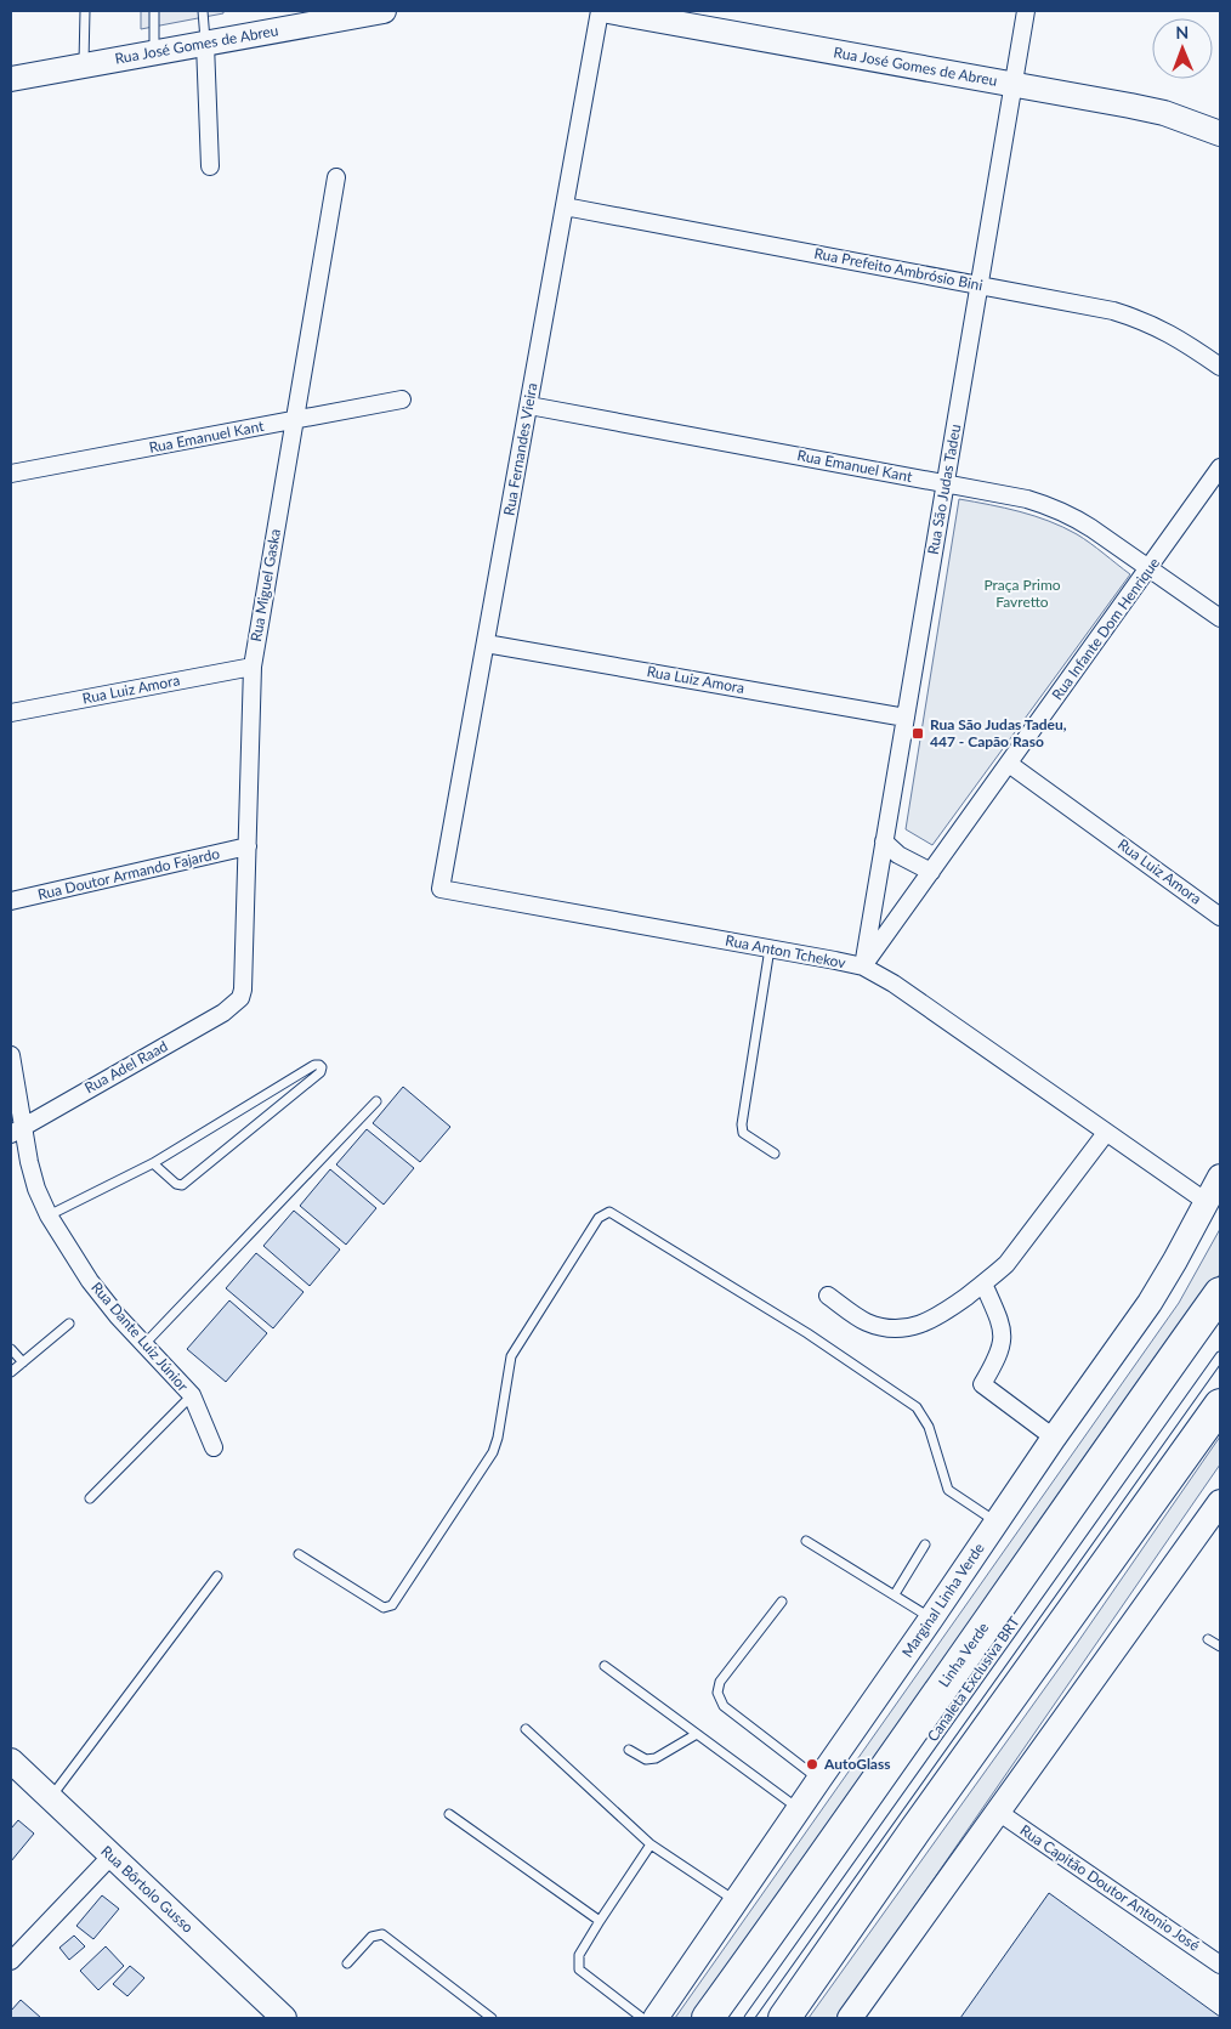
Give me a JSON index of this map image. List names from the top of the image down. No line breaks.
{"streets":{"highway":["Linha Verde"],"main road":["Rua José Gomes de Abreu","Marginal Linha Verde","Rua Bôrtolo Gusso"],"street":["Rua Prefeito Ambrósio Bini","Rua Emanuel Kant","Rua Fernandes Vieira","Rua São Judas Tadeu","Rua Miguel Gaska","Rua Infante Dom Henrique","Rua Luiz Amora","Rua Doutor Armando Fajardo","Rua Anton Tchekov","Rua Adel Raad","Rua Dante Luiz Júnior","Rua Capitão Doutor Antonio José"],"lane":["Canaleta Exclusiva BRT"]},"crossings":[["Rua José Gomes de Abreu","Rua São Judas Tadeu"],["Rua Prefeito Ambrósio Bini","Rua Fernandes Vieira"],["Rua Prefeito Ambrósio Bini","Rua São Judas Tadeu"],["Rua Emanuel Kant","Rua Fernandes Vieira"],["Rua Emanuel Kant","Rua São Judas Tadeu"],["Rua Emanuel Kant","Rua Miguel Gaska"],["Rua Emanuel Kant","Rua Infante Dom Henrique"],["Rua Fernandes Vieira","Rua Luiz Amora"],["Rua Fernandes Vieira","Rua Anton Tchekov"],["Rua São Judas Tadeu","Rua Infante Dom Henrique"],["Rua São Judas Tadeu","Rua Luiz Amora"],["Rua São Judas Tadeu","Rua Anton Tchekov"],["Rua Miguel Gaska","Rua Luiz Amora"],["Rua Miguel Gaska","Rua Doutor Armando Fajardo"],["Rua Miguel Gaska","Rua Adel Raad"],["Rua Infante Dom Henrique","Rua Luiz Amora"],["Rua Infante Dom Henrique","Rua Anton Tchekov"],["Rua Anton Tchekov","Marginal Linha Verde"],["Rua Adel Raad","Rua Dante Luiz Júnior"]],"parks":["Praça Primo Favretto"],"places":{"transit":["Rua São Judas Tadeu, 447 - Capão Raso"],"other":["AutoGlass"]},"north":"top"}
